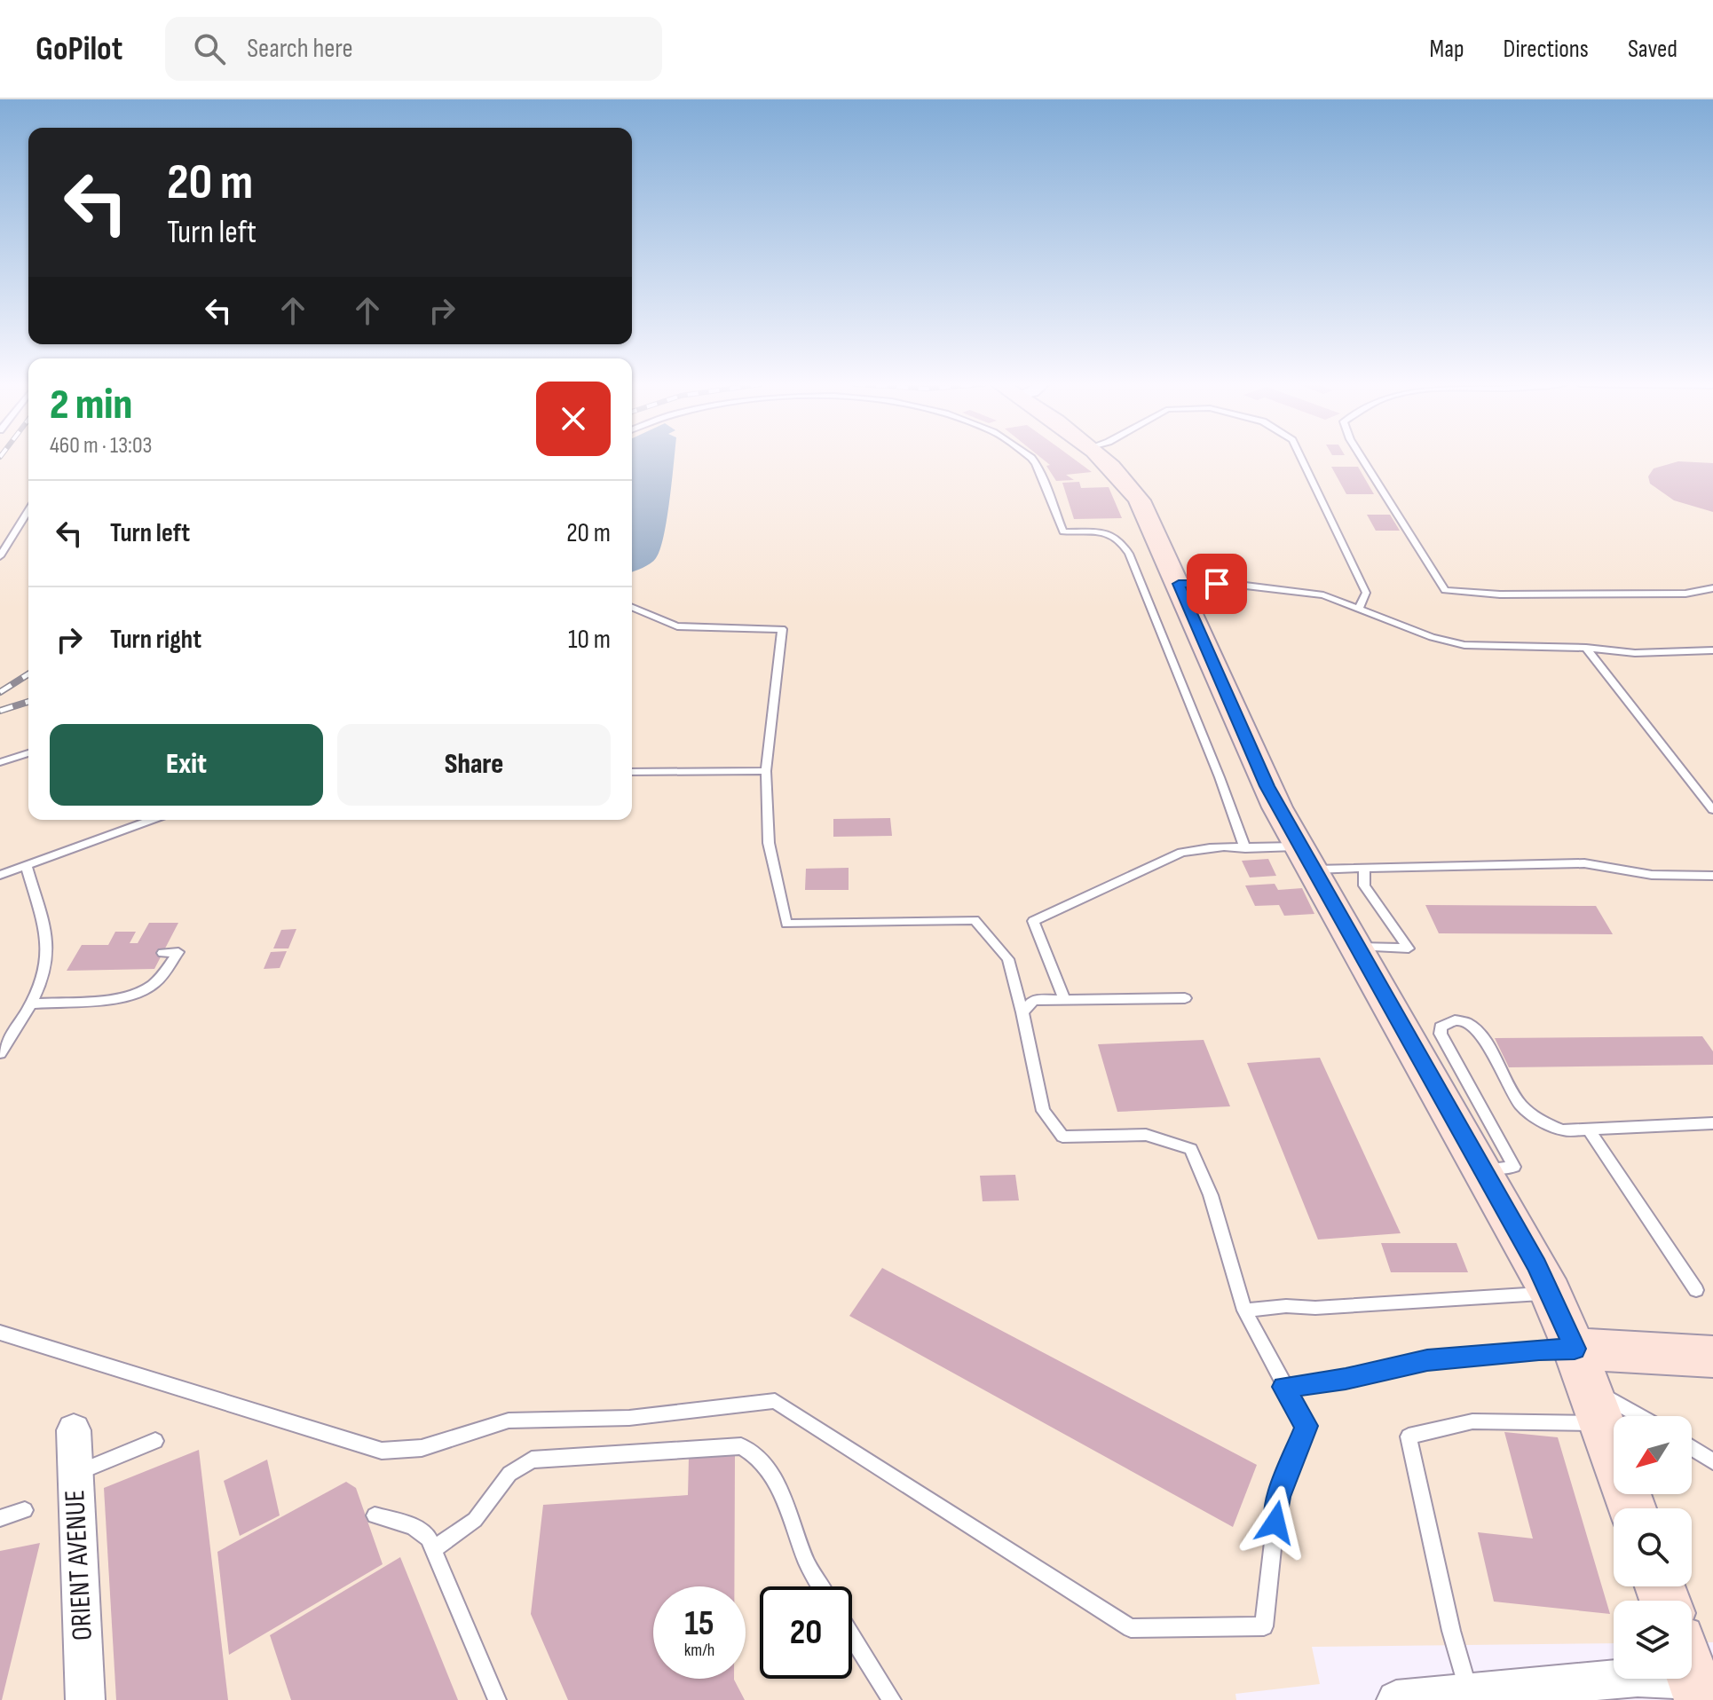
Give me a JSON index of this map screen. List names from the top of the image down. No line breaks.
{"streets":{"street":["ORIENT AVENUE"]},"north":"bottom left","page":{"header":"GoPilot","search":"Search here","nav":["Map","Directions","Saved"],"turn":["20 m","Turn left"],"heading":["2 min","460 m · 13:03"],"list":[{"name":"Turn left","value":"20 m"},{"name":"Turn right","value":"10 m"}],"buttons":["Exit","Share"],"speed":"15 km/h","limit":"20"}}
